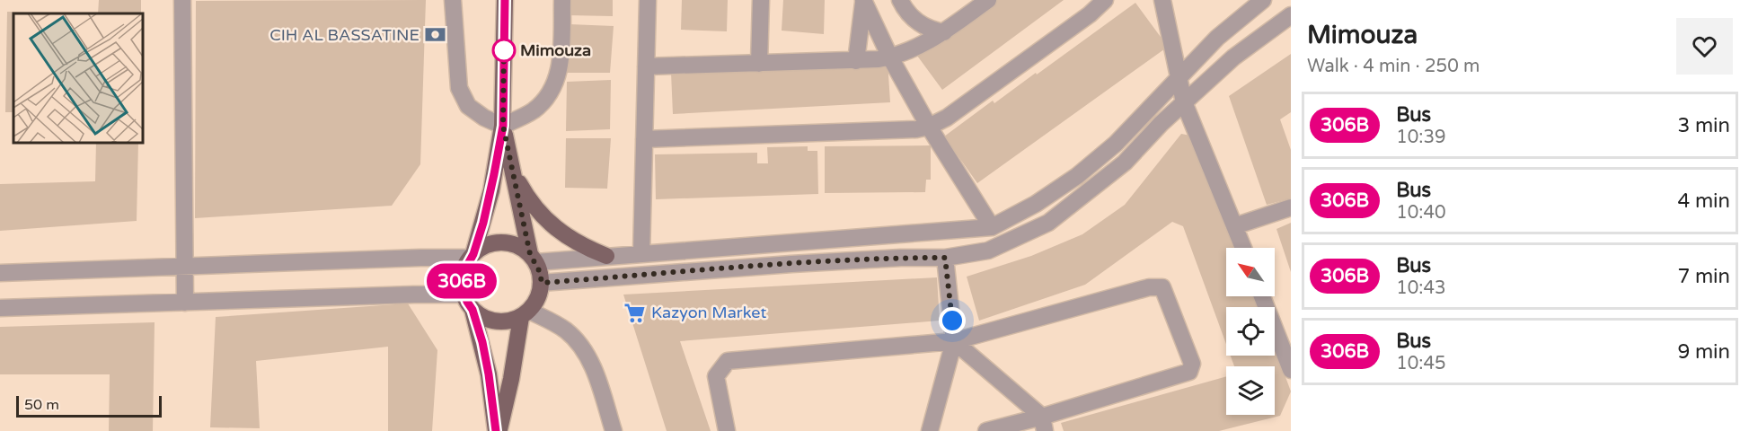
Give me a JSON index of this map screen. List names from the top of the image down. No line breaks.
{"places":{"bank":["CIH AL BASSATINE"],"other":["Mimouza"],"supermarket":["Kazyon Market"]},"lines":["bus line 306B"],"scale_bar":"50 m","north":"top left","page":{"on_map":"306B","heading":["Mimouza","Walk · 4 min · 250 m"],"list":[{"mark":"306B","name":"Bus","note":"10:39","value":"3 min"},{"mark":"306B","name":"Bus","note":"10:40","value":"4 min"},{"mark":"306B","name":"Bus","note":"10:43","value":"7 min"},{"mark":"306B","name":"Bus","note":"10:45","value":"9 min"}],"scale":"50 m"}}
